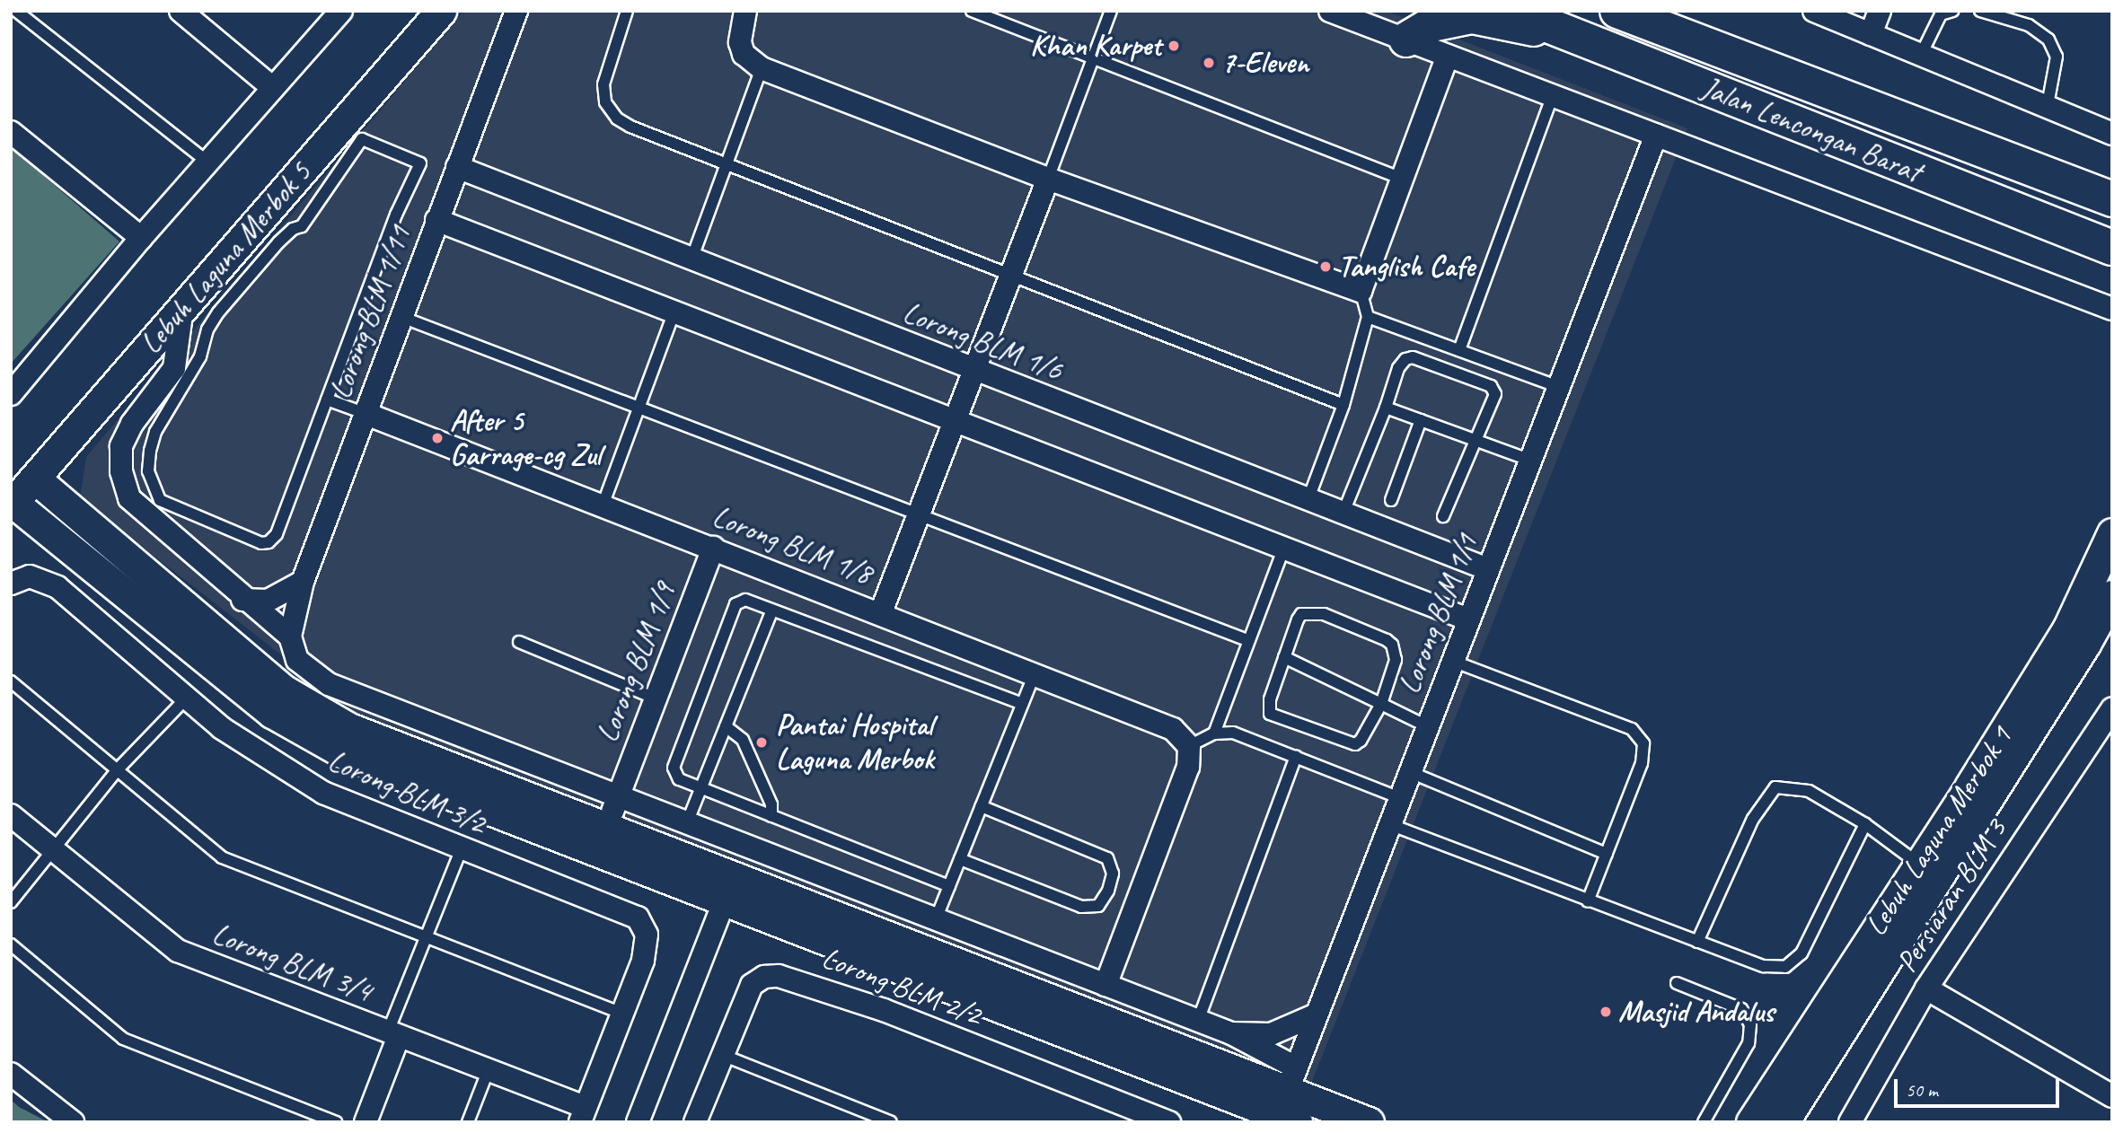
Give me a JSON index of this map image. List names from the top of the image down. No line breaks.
{"streets":{"highway":["Jalan Lencongan Barat"],"street":["Lebuh Laguna Merbok 5","Lorong BLM 1/11","Lorong BLM 1/6","Lorong BLM 1/8","Lorong BLM 1/1","Lorong BLM 1/9","Lorong BLM 3/2","Lebuh Laguna Merbok 1","Persiaran BLM 3","Lorong BLM 3/4","Lorong BLM 2/2"]},"crossings":[["Lorong BLM 1/11","Lorong BLM 1/6"],["Lorong BLM 1/11","Lorong BLM 1/8"],["Lorong BLM 1/6","Lorong BLM 1/1"],["Lorong BLM 1/8","Lorong BLM 1/9"],["Lorong BLM 3/2","Lorong BLM 3/4"]],"places":["Khan Karpet","7-Eleven","Tanglish Cafe","After 5 Garrage-cg Zul","Pantai Hospital Laguna Merbok","Masjid Andalus"],"scale_bar":"50 m"}
